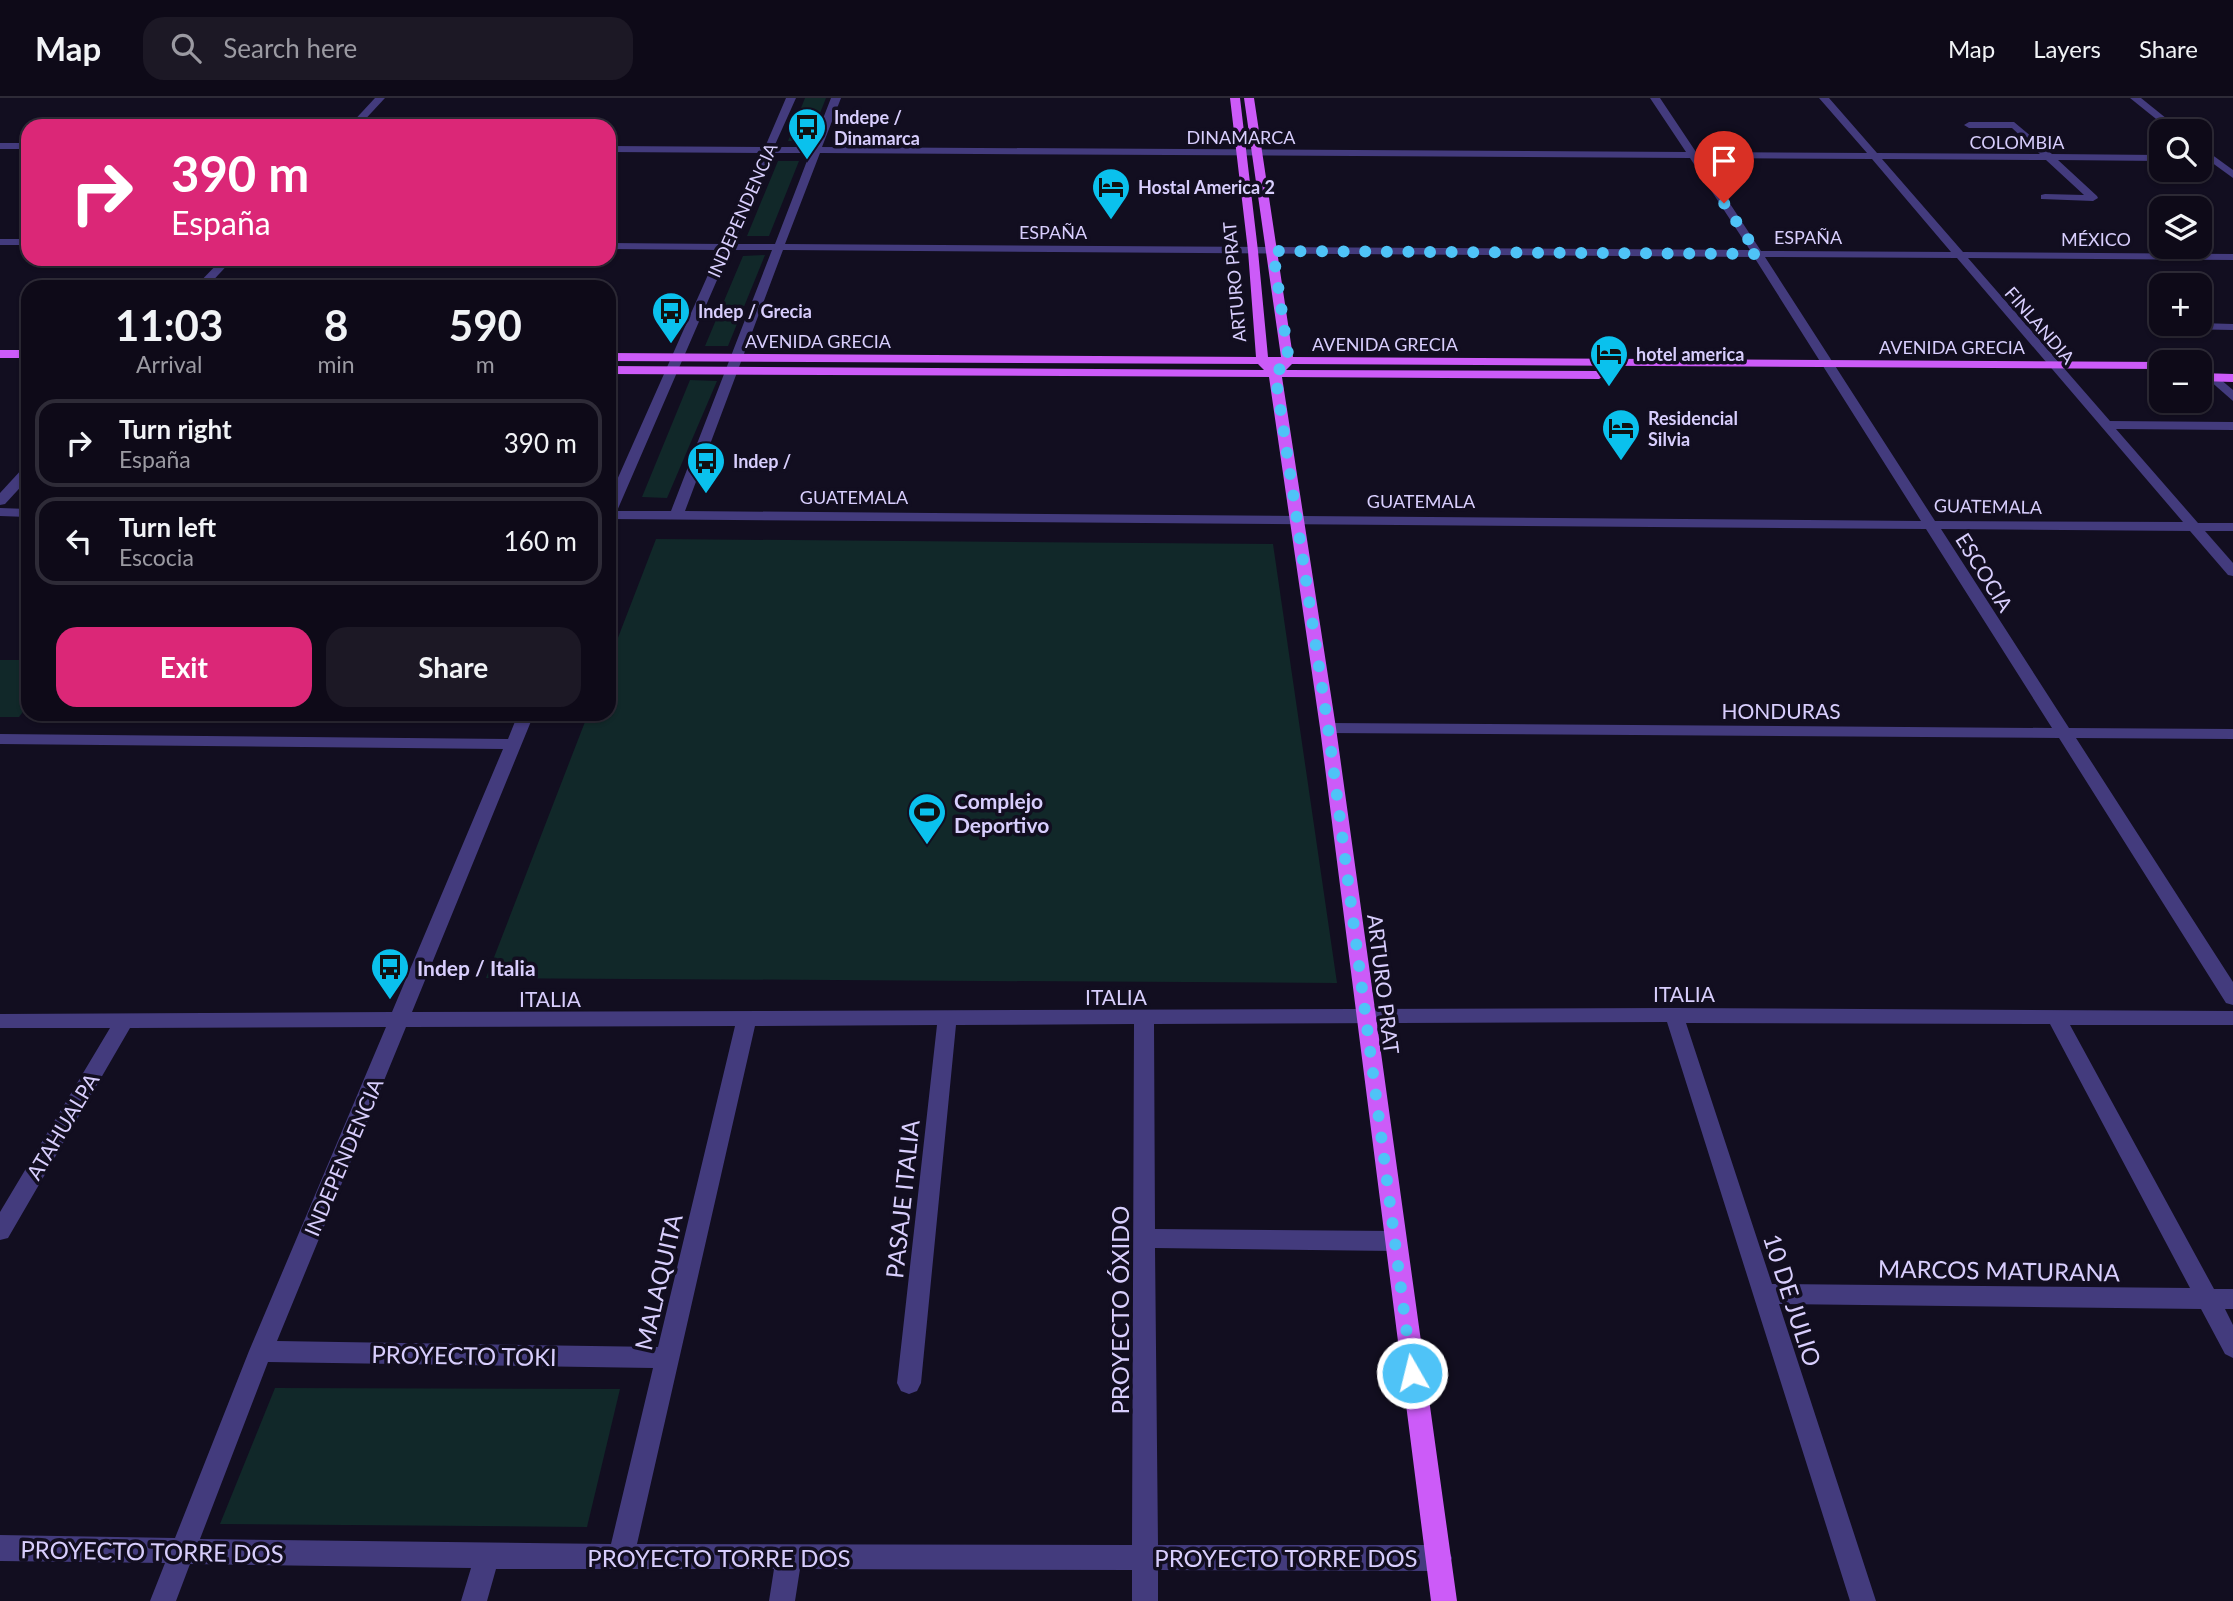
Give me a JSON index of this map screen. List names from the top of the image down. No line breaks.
{"streets":{"main road":["ARTURO PRAT","AVENIDA GRECIA"],"street":["DINAMARCA","COLOMBIA","INDEPENDENCIA","ESPAÑA","MÉXICO","FINLANDIA","GUATEMALA","ESCOCIA","HONDURAS","ITALIA","ATAHUALPA","PASAJE ITALIA","MARCOS MATURANA","MALAQUITA","10 DE JULIO","PROYECTO ÓXIDO","PROYECTO TOKI","PROYECTO TORRE DOS"]},"crossings":[["DINAMARCA","COLOMBIA"],["DINAMARCA","INDEPENDENCIA"],["DINAMARCA","ARTURO PRAT"],["DINAMARCA","FINLANDIA"],["DINAMARCA","ESCOCIA"],["COLOMBIA","FINLANDIA"],["INDEPENDENCIA","ESPAÑA"],["INDEPENDENCIA","AVENIDA GRECIA"],["INDEPENDENCIA","ITALIA"],["INDEPENDENCIA","PROYECTO TOKI"],["INDEPENDENCIA","PROYECTO TORRE DOS"],["ESPAÑA","MÉXICO"],["ESPAÑA","ARTURO PRAT"],["ESPAÑA","FINLANDIA"],["ESPAÑA","ESCOCIA"],["MÉXICO","FINLANDIA"],["ARTURO PRAT","AVENIDA GRECIA"],["ARTURO PRAT","GUATEMALA"],["ARTURO PRAT","HONDURAS"],["ARTURO PRAT","ITALIA"],["ARTURO PRAT","PROYECTO TORRE DOS"],["FINLANDIA","AVENIDA GRECIA"],["FINLANDIA","GUATEMALA"],["AVENIDA GRECIA","ESCOCIA"],["GUATEMALA","ESCOCIA"],["ESCOCIA","HONDURAS"],["ITALIA","ATAHUALPA"],["ITALIA","PASAJE ITALIA"],["ITALIA","MALAQUITA"],["ITALIA","10 DE JULIO"],["ITALIA","PROYECTO ÓXIDO"],["MARCOS MATURANA","10 DE JULIO"],["MALAQUITA","PROYECTO TOKI"],["MALAQUITA","PROYECTO TORRE DOS"],["PROYECTO ÓXIDO","PROYECTO TORRE DOS"]],"places":{"bus stop":["Indepe / Dinamarca","Indep / Grecia","Indep /","Indep / Italia"],"hotel":["Hostal America 2","hotel america","Residencial Silvia"],"sports":["Complejo Deportivo"]},"page":{"header":"Map","search":"Search here","nav":["Map","Layers","Share"],"map_buttons":["+","−"],"turn":["390 m","España"],"eta":["11:03","Arrival","8","min","590","m"],"list":[{"name":"Turn right","note":"España","value":"390 m"},{"name":"Turn left","note":"Escocia","value":"160 m"}],"buttons":["Exit","Share"]}}
